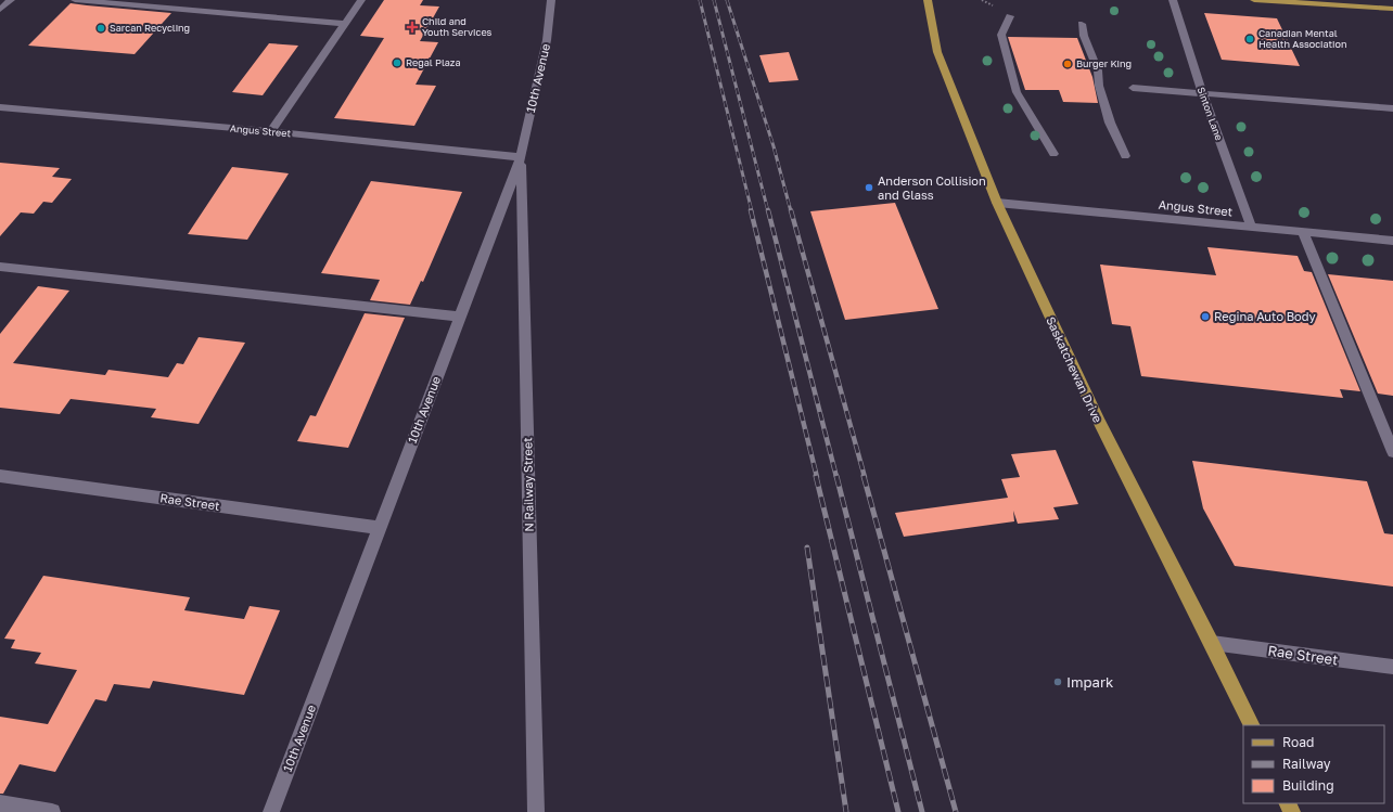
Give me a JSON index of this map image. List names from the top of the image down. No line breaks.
{"streets":{"main road":["Saskatchewan Drive"],"street":["10th Avenue","Sinton Lane","Angus Street","N Railway Street","Rae Street"]},"crossings":[["10th Avenue","Angus Street"],["10th Avenue","N Railway Street"],["10th Avenue","Rae Street"],["Sinton Lane","Angus Street"],["Angus Street","Saskatchewan Drive"],["Angus Street","N Railway Street"],["Saskatchewan Drive","Rae Street"]],"places":{"health":["Child and Youth Services"],"other":["Sarcan Recycling","Canadian Mental Health Association","Regal Plaza","Burger King","Anderson Collision and Glass","Regina Auto Body","Impark"]},"legend":["Road","Railway","Building"]}
